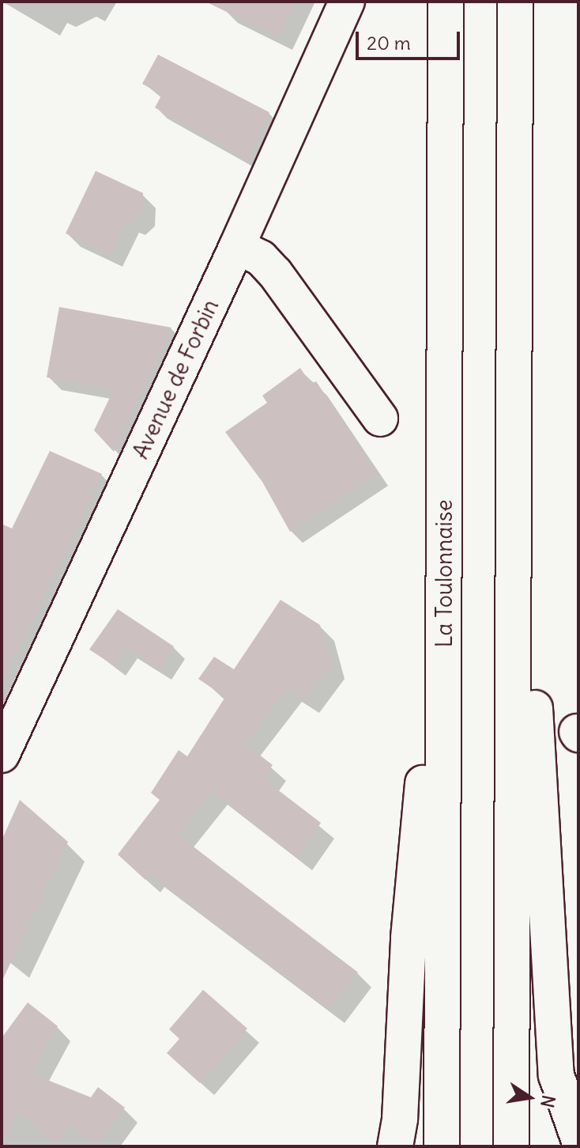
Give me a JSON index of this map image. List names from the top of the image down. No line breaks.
{"streets":{"main road":["Avenue de Forbin","La Toulonnaise"]},"scale_bar":"20 m","north":"right"}
